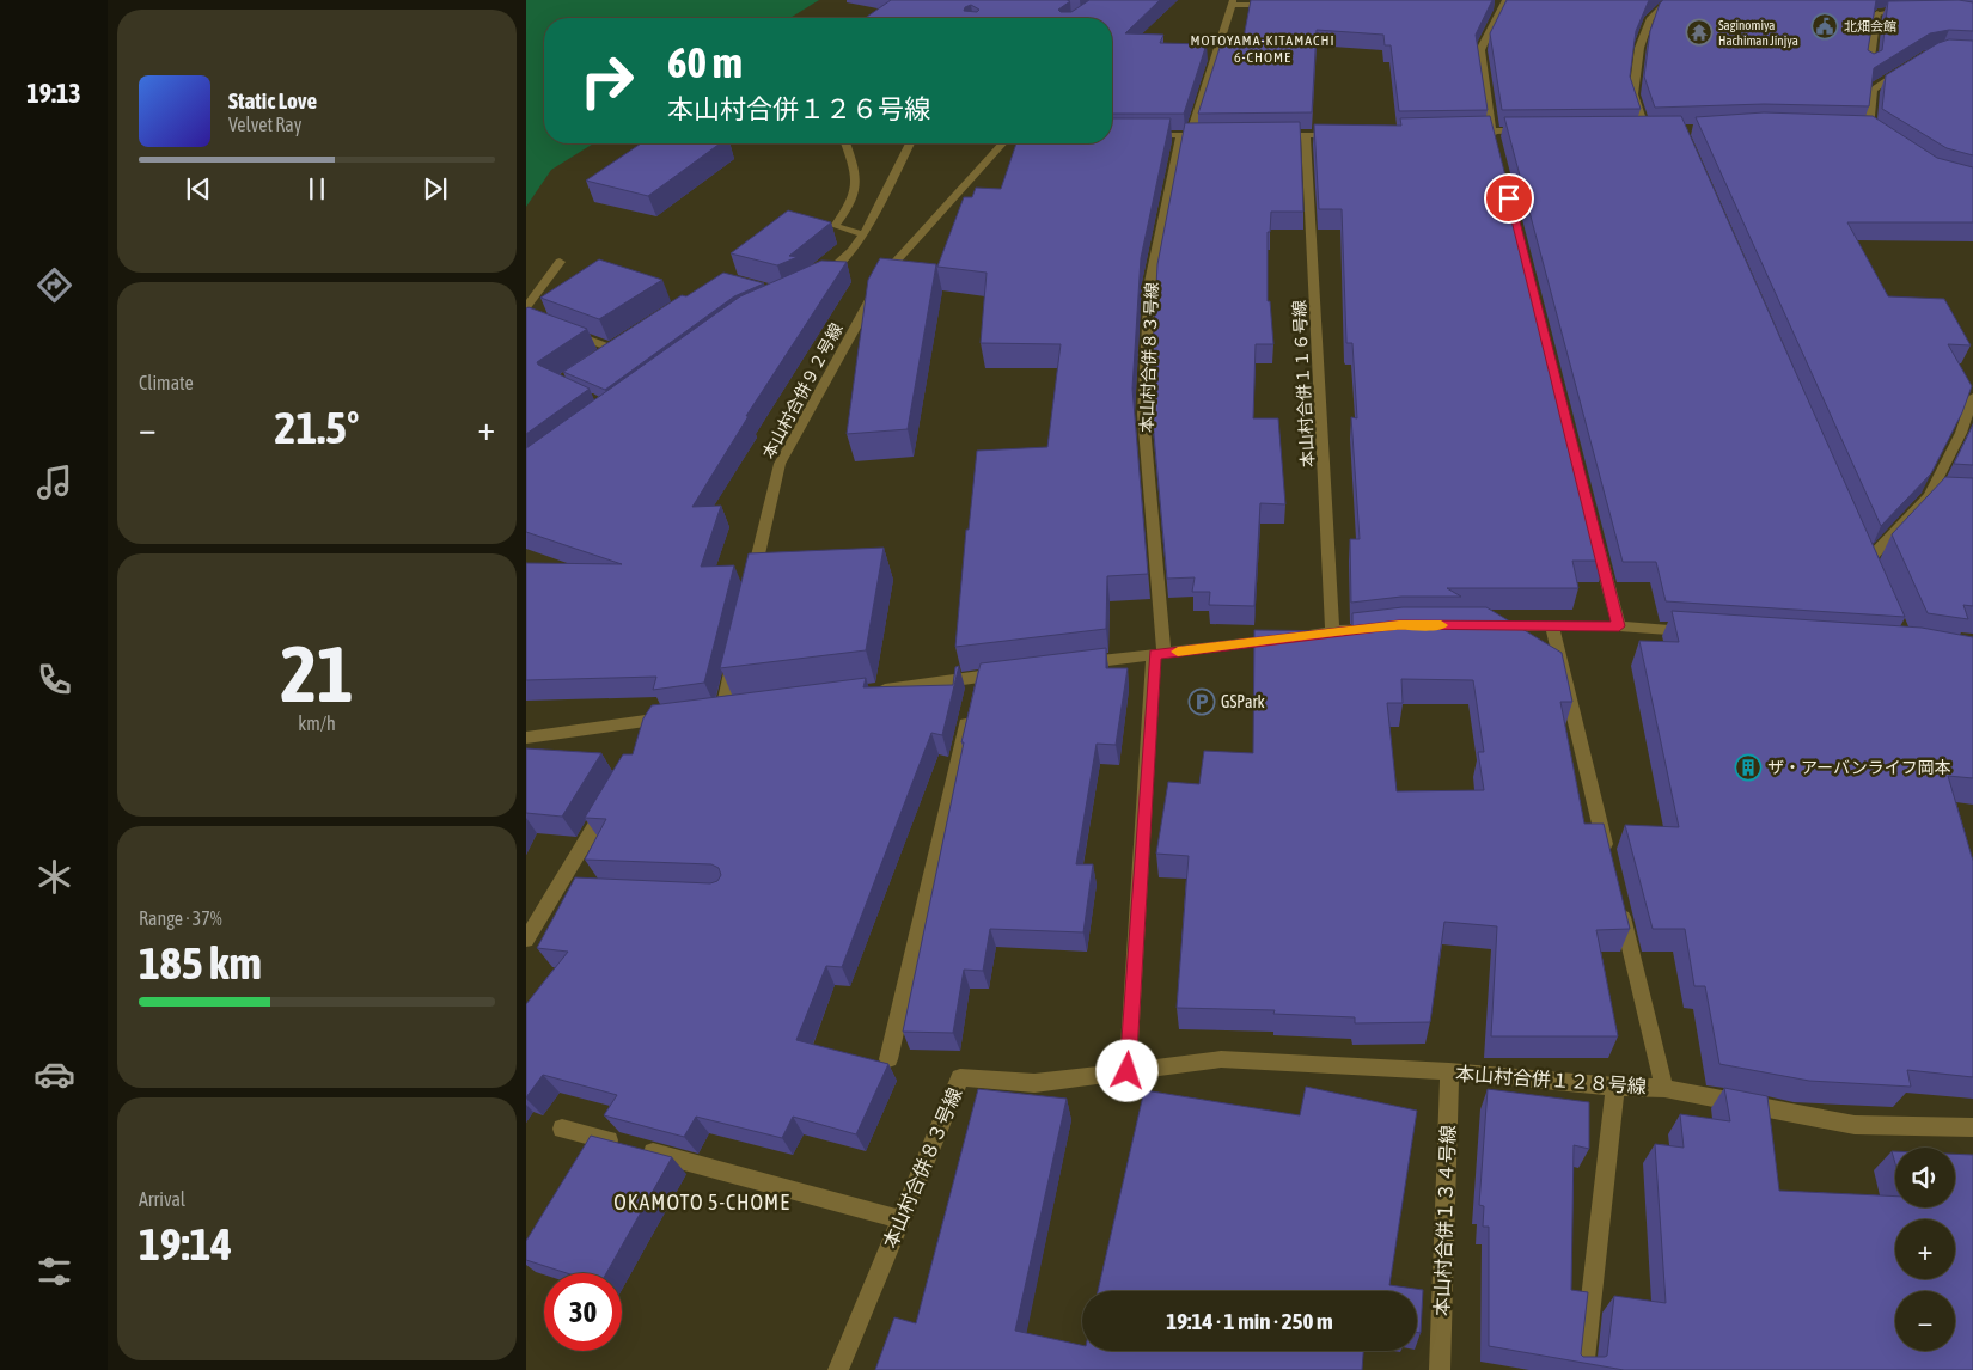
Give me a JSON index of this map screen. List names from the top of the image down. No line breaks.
{"streets":{"street":["本山村合併８３号線","本山村合併１１６号線","本山村合併９２号線","本山村合併１２８号線","本山村合併１３４号線"]},"crossings":[["本山村合併８３号線","本山村合併１２８号線"],["本山村合併１２８号線","本山村合併１３４号線"]],"districts":["MOTOYAMA-KITAMACHI 6-CHOME","OKAMOTO 5-CHOME"],"places":{"public building":["北畑会館"],"temple":["Saginomiya Hachiman Jinjya"],"parking":["GSPark"],"building":["ザ・アーバンライフ岡本"]},"page":{"tabs":"19:13","turn":["60 m","本山村合併１２６号線"],"song":["Static Love","Velvet Ray"],"tile":["Climate",["21","km/h"],["Range · 37%","185 km"],["Arrival","19:14"]],"heat":["−","21.5°","+"],"map_buttons":["+","−"],"limit":"30","trip":"19:14 · 1 min · 250 m"}}
